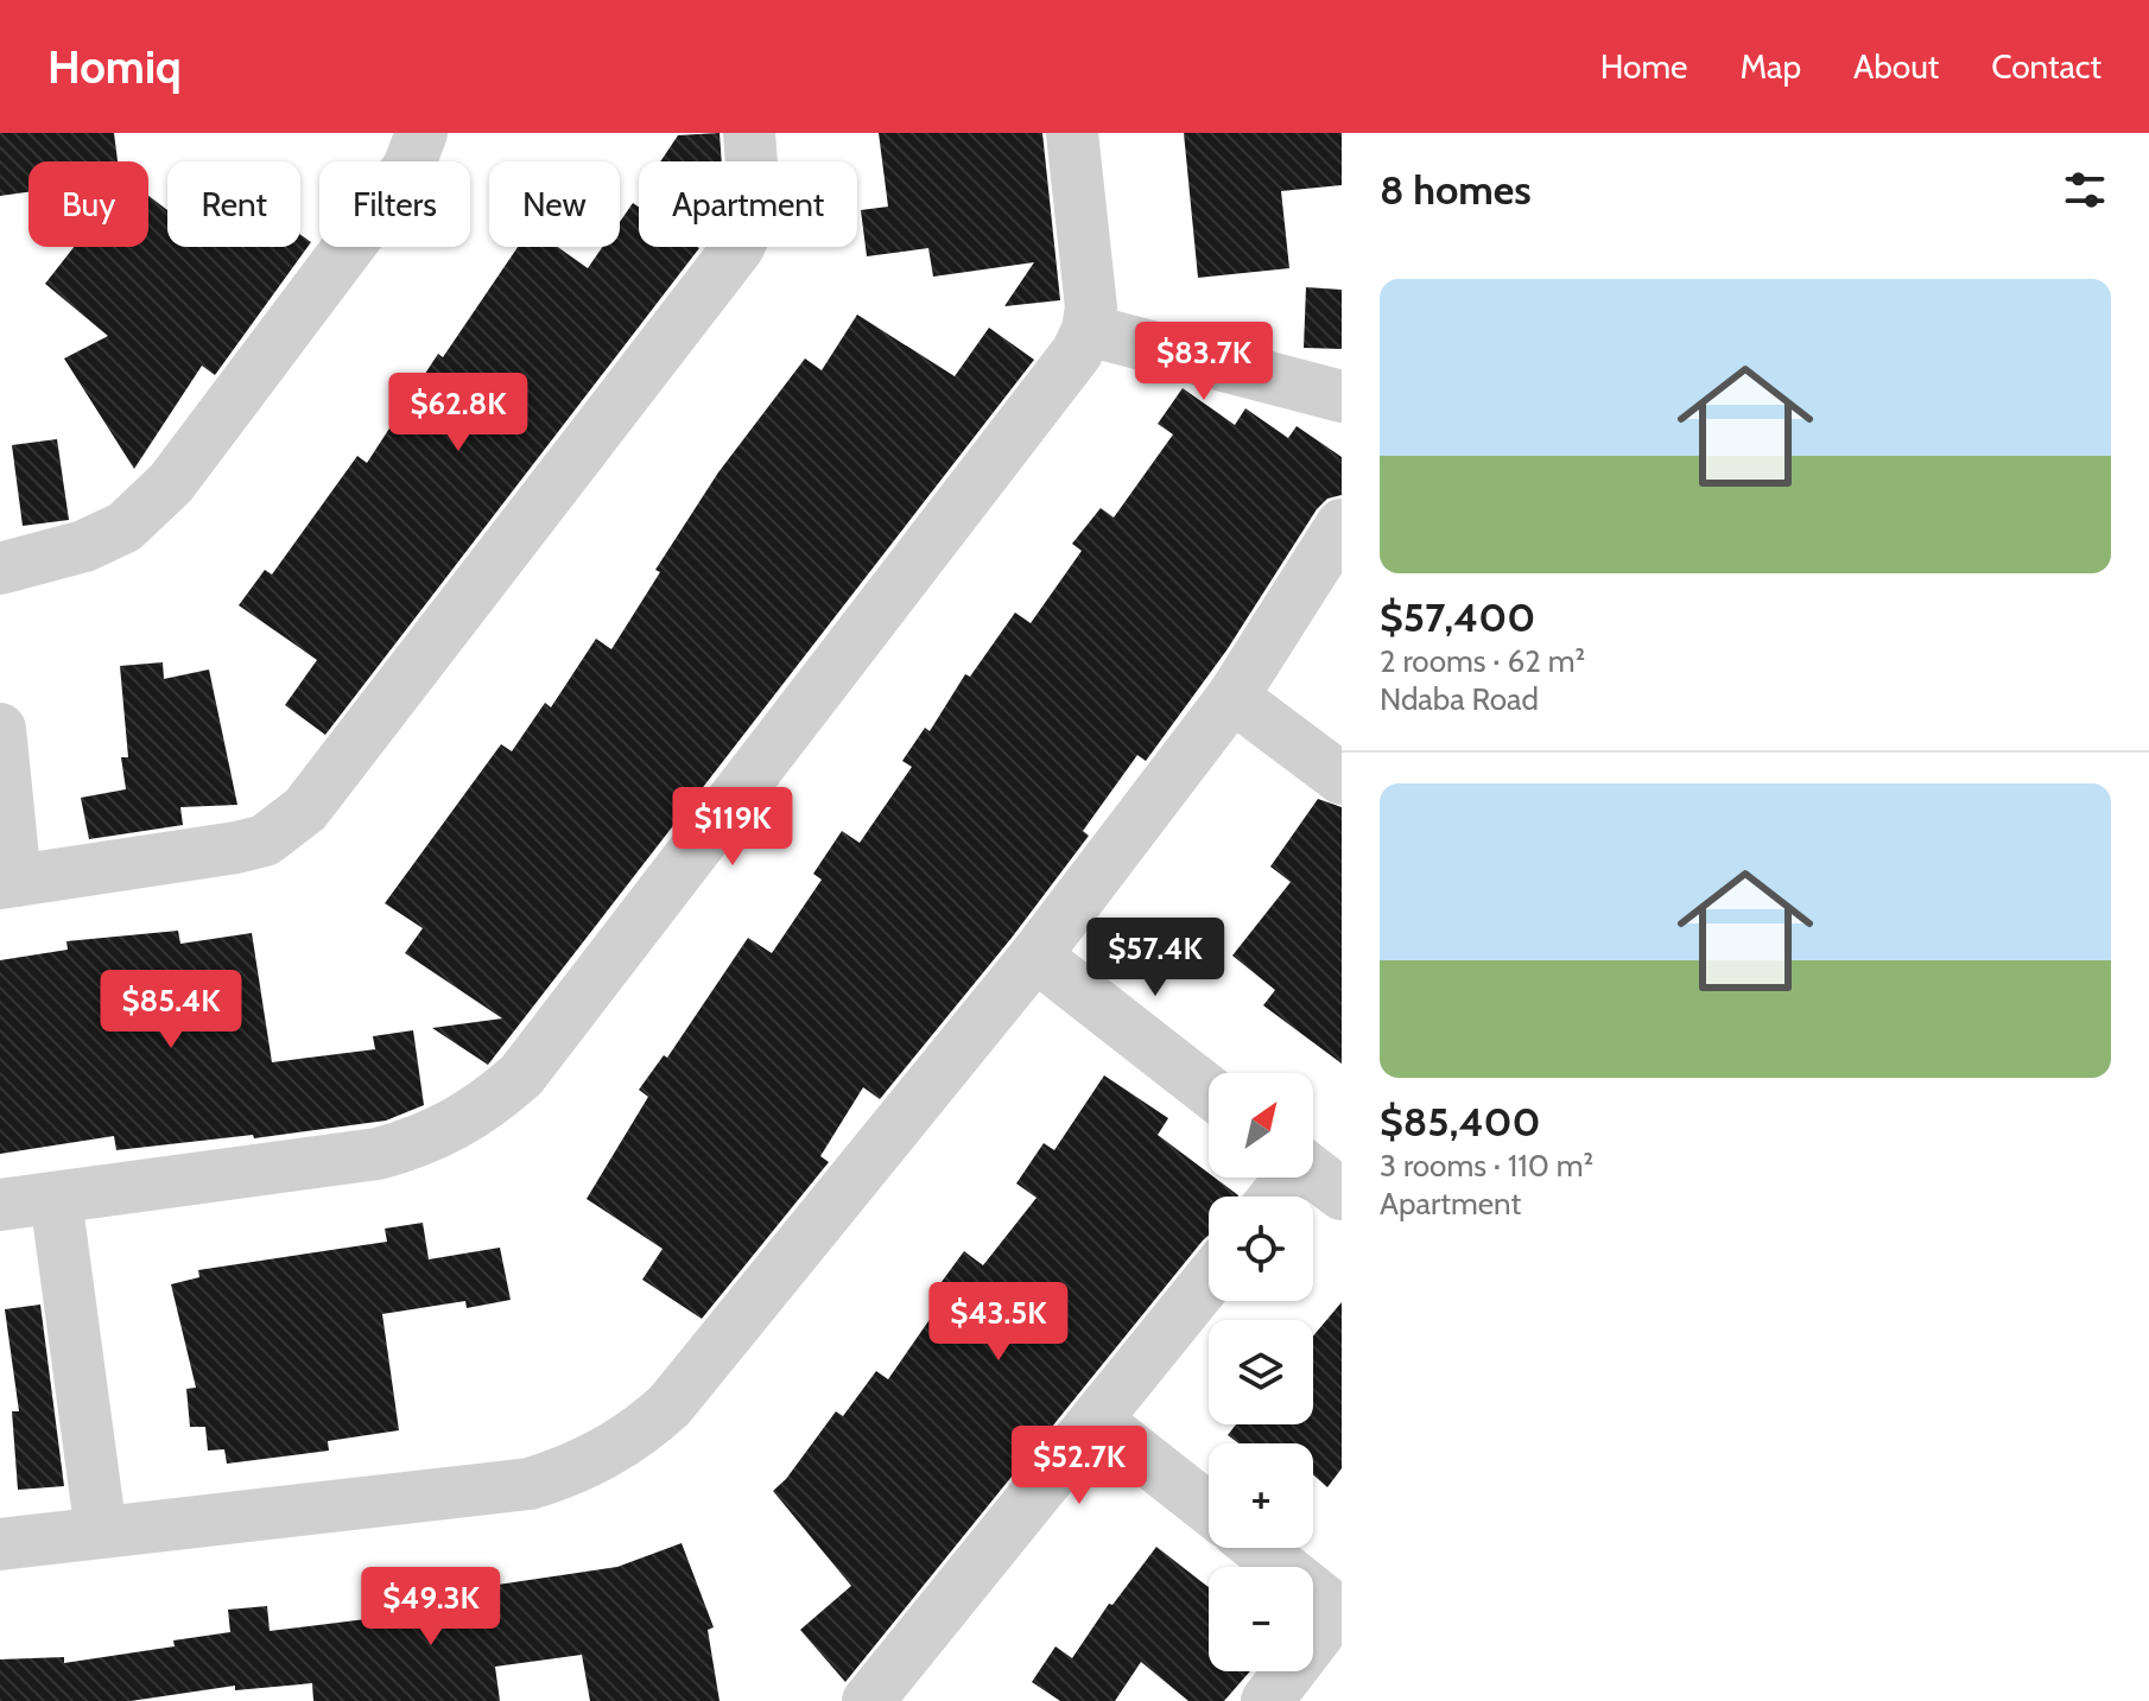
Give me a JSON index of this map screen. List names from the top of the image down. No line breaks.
{"north":"top right","page":{"header":"Homiq","nav":["Home","Map","About","Contact"],"heading":"8 homes","chip":["Buy","Rent","Filters","New","Apartment"],"list":[{"name":"$57,400","note":"2 rooms · 62 m² · Ndaba Road"},{"name":"$85,400","note":"3 rooms · 110 m² · Apartment"}],"price":["$83.7K","$62.8K","$119K","$57.4K","$85.4K","$43.5K","$52.7K","$49.3K"],"map_buttons":["+","−"]}}
